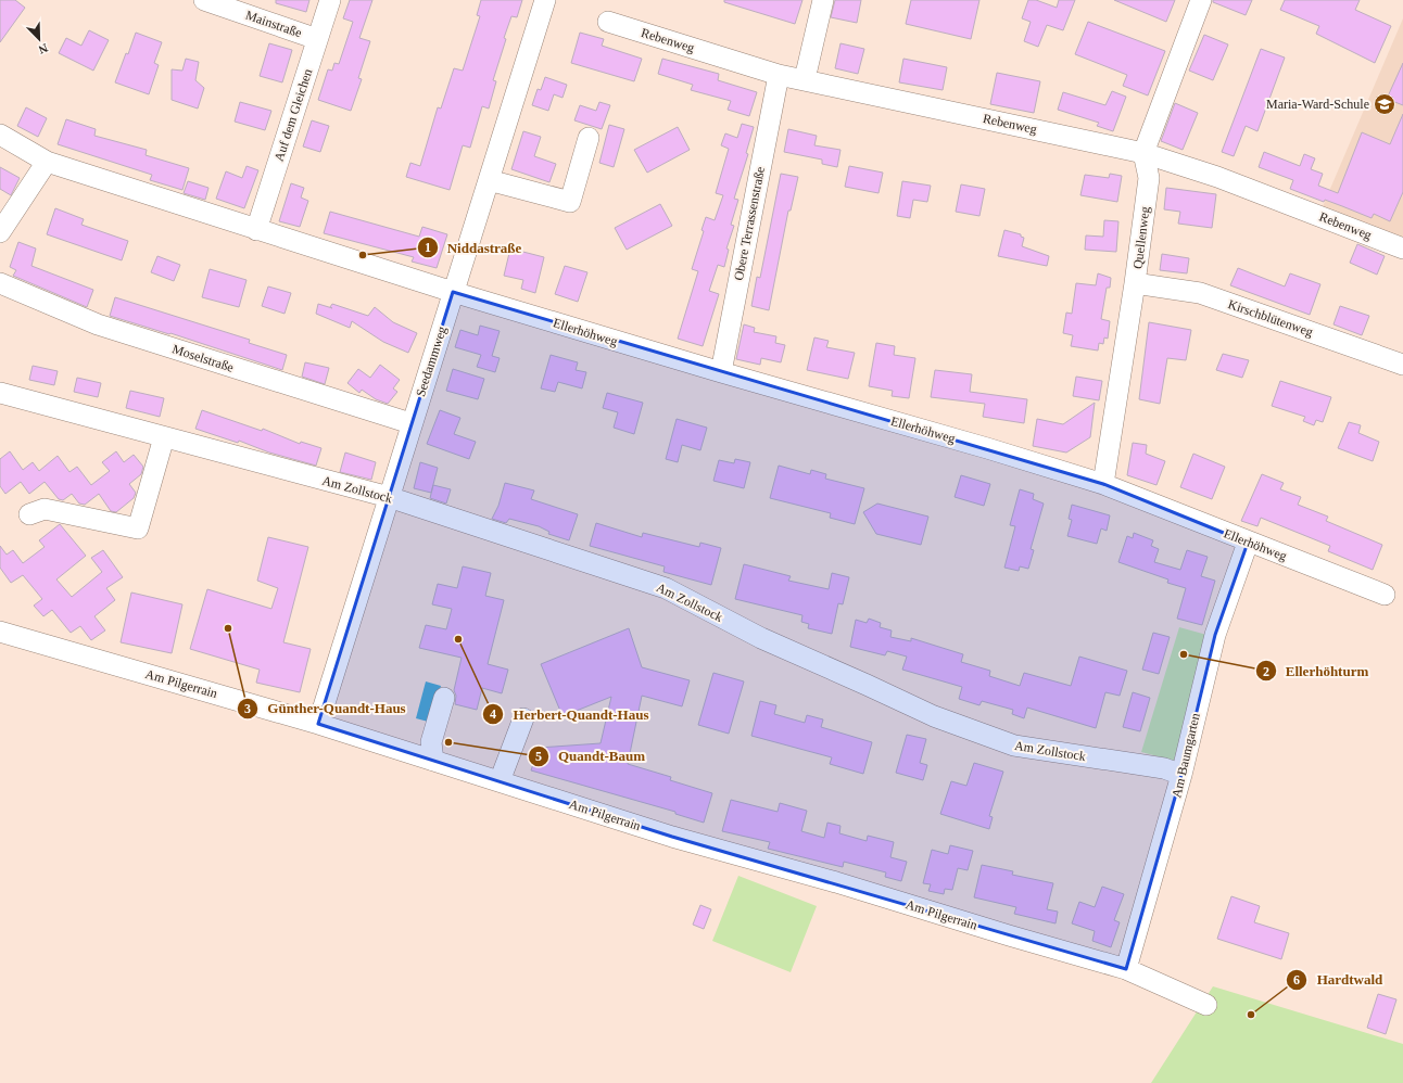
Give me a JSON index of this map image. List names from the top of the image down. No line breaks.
{"streets":{"street":["Mainstraße","Rebenweg","Auf dem Gleichen","Obere Terrassenstraße","Quellenweg","Kirschblütenweg","Ellerhöhweg","Moselstraße","Seedammweg","Am Zollstock","Am Pilgerrain","Am Baumgarten"]},"crossings":[["Mainstraße","Auf dem Gleichen"],["Rebenweg","Obere Terrassenstraße"],["Rebenweg","Quellenweg"],["Auf dem Gleichen","Ellerhöhweg"],["Obere Terrassenstraße","Ellerhöhweg"],["Quellenweg","Kirschblütenweg"],["Quellenweg","Ellerhöhweg"],["Ellerhöhweg","Seedammweg"],["Ellerhöhweg","Am Baumgarten"],["Moselstraße","Seedammweg"],["Seedammweg","Am Zollstock"],["Seedammweg","Am Pilgerrain"],["Am Zollstock","Am Baumgarten"],["Am Pilgerrain","Am Baumgarten"]],"places":{"school or university":["Maria-Ward-Schule"],"other":["Niddastraße","Günther-Quandt-Haus","Herbert-Quandt-Haus","Ellerhöhturm","Quandt-Baum","Hardtwald"]},"north":"bottom right"}
